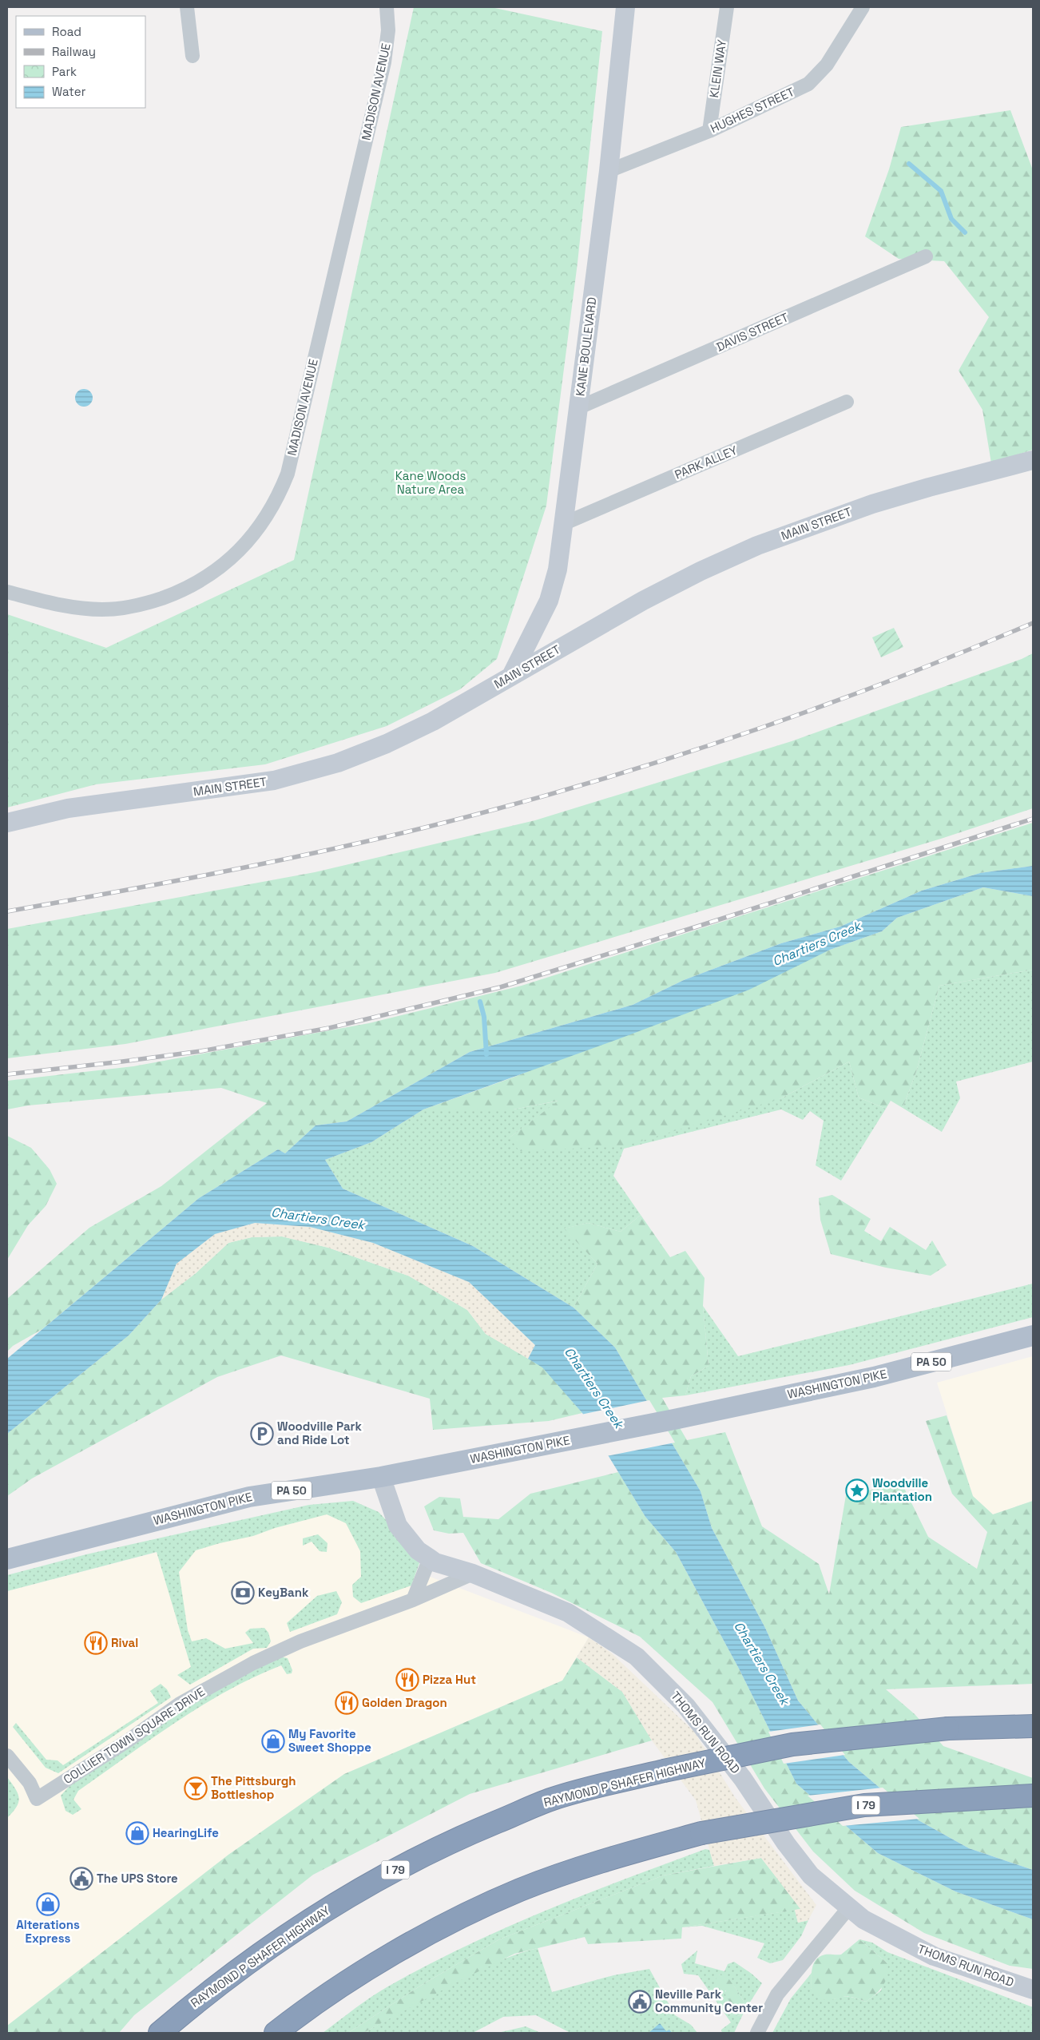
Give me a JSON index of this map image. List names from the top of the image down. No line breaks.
{"streets":{"highway":["RAYMOND P SHAFER HIGHWAY","I 79"],"main road":["PA 50","WASHINGTON PIKE"],"street":["KLEIN WAY","MADISON AVENUE","HUGHES STREET","DAVIS STREET","KANE BOULEVARD","PARK ALLEY","MAIN STREET","THOMS RUN ROAD","COLLIER TOWN SQUARE DRIVE"]},"crossings":[["KLEIN WAY","HUGHES STREET"],["HUGHES STREET","KANE BOULEVARD"],["DAVIS STREET","KANE BOULEVARD"],["KANE BOULEVARD","PARK ALLEY"],["KANE BOULEVARD","MAIN STREET"],["WASHINGTON PIKE","THOMS RUN ROAD"],["THOMS RUN ROAD","COLLIER TOWN SQUARE DRIVE"]],"water":["Chartiers Creek"],"parks":["Kane Woods Nature Area"],"places":{"parking":["Woodville Park and Ride Lot"],"place":["Woodville Plantation"],"bank":["KeyBank"],"restaurant":["Rival","Pizza Hut","Golden Dragon"],"shop":["My Favorite Sweet Shoppe","HearingLife","Alterations Express"],"bar":["The Pittsburgh Bottleshop"],"public building":["The UPS Store","Neville Park Community Center"]},"legend":["Road","Railway","Park","Water"]}
